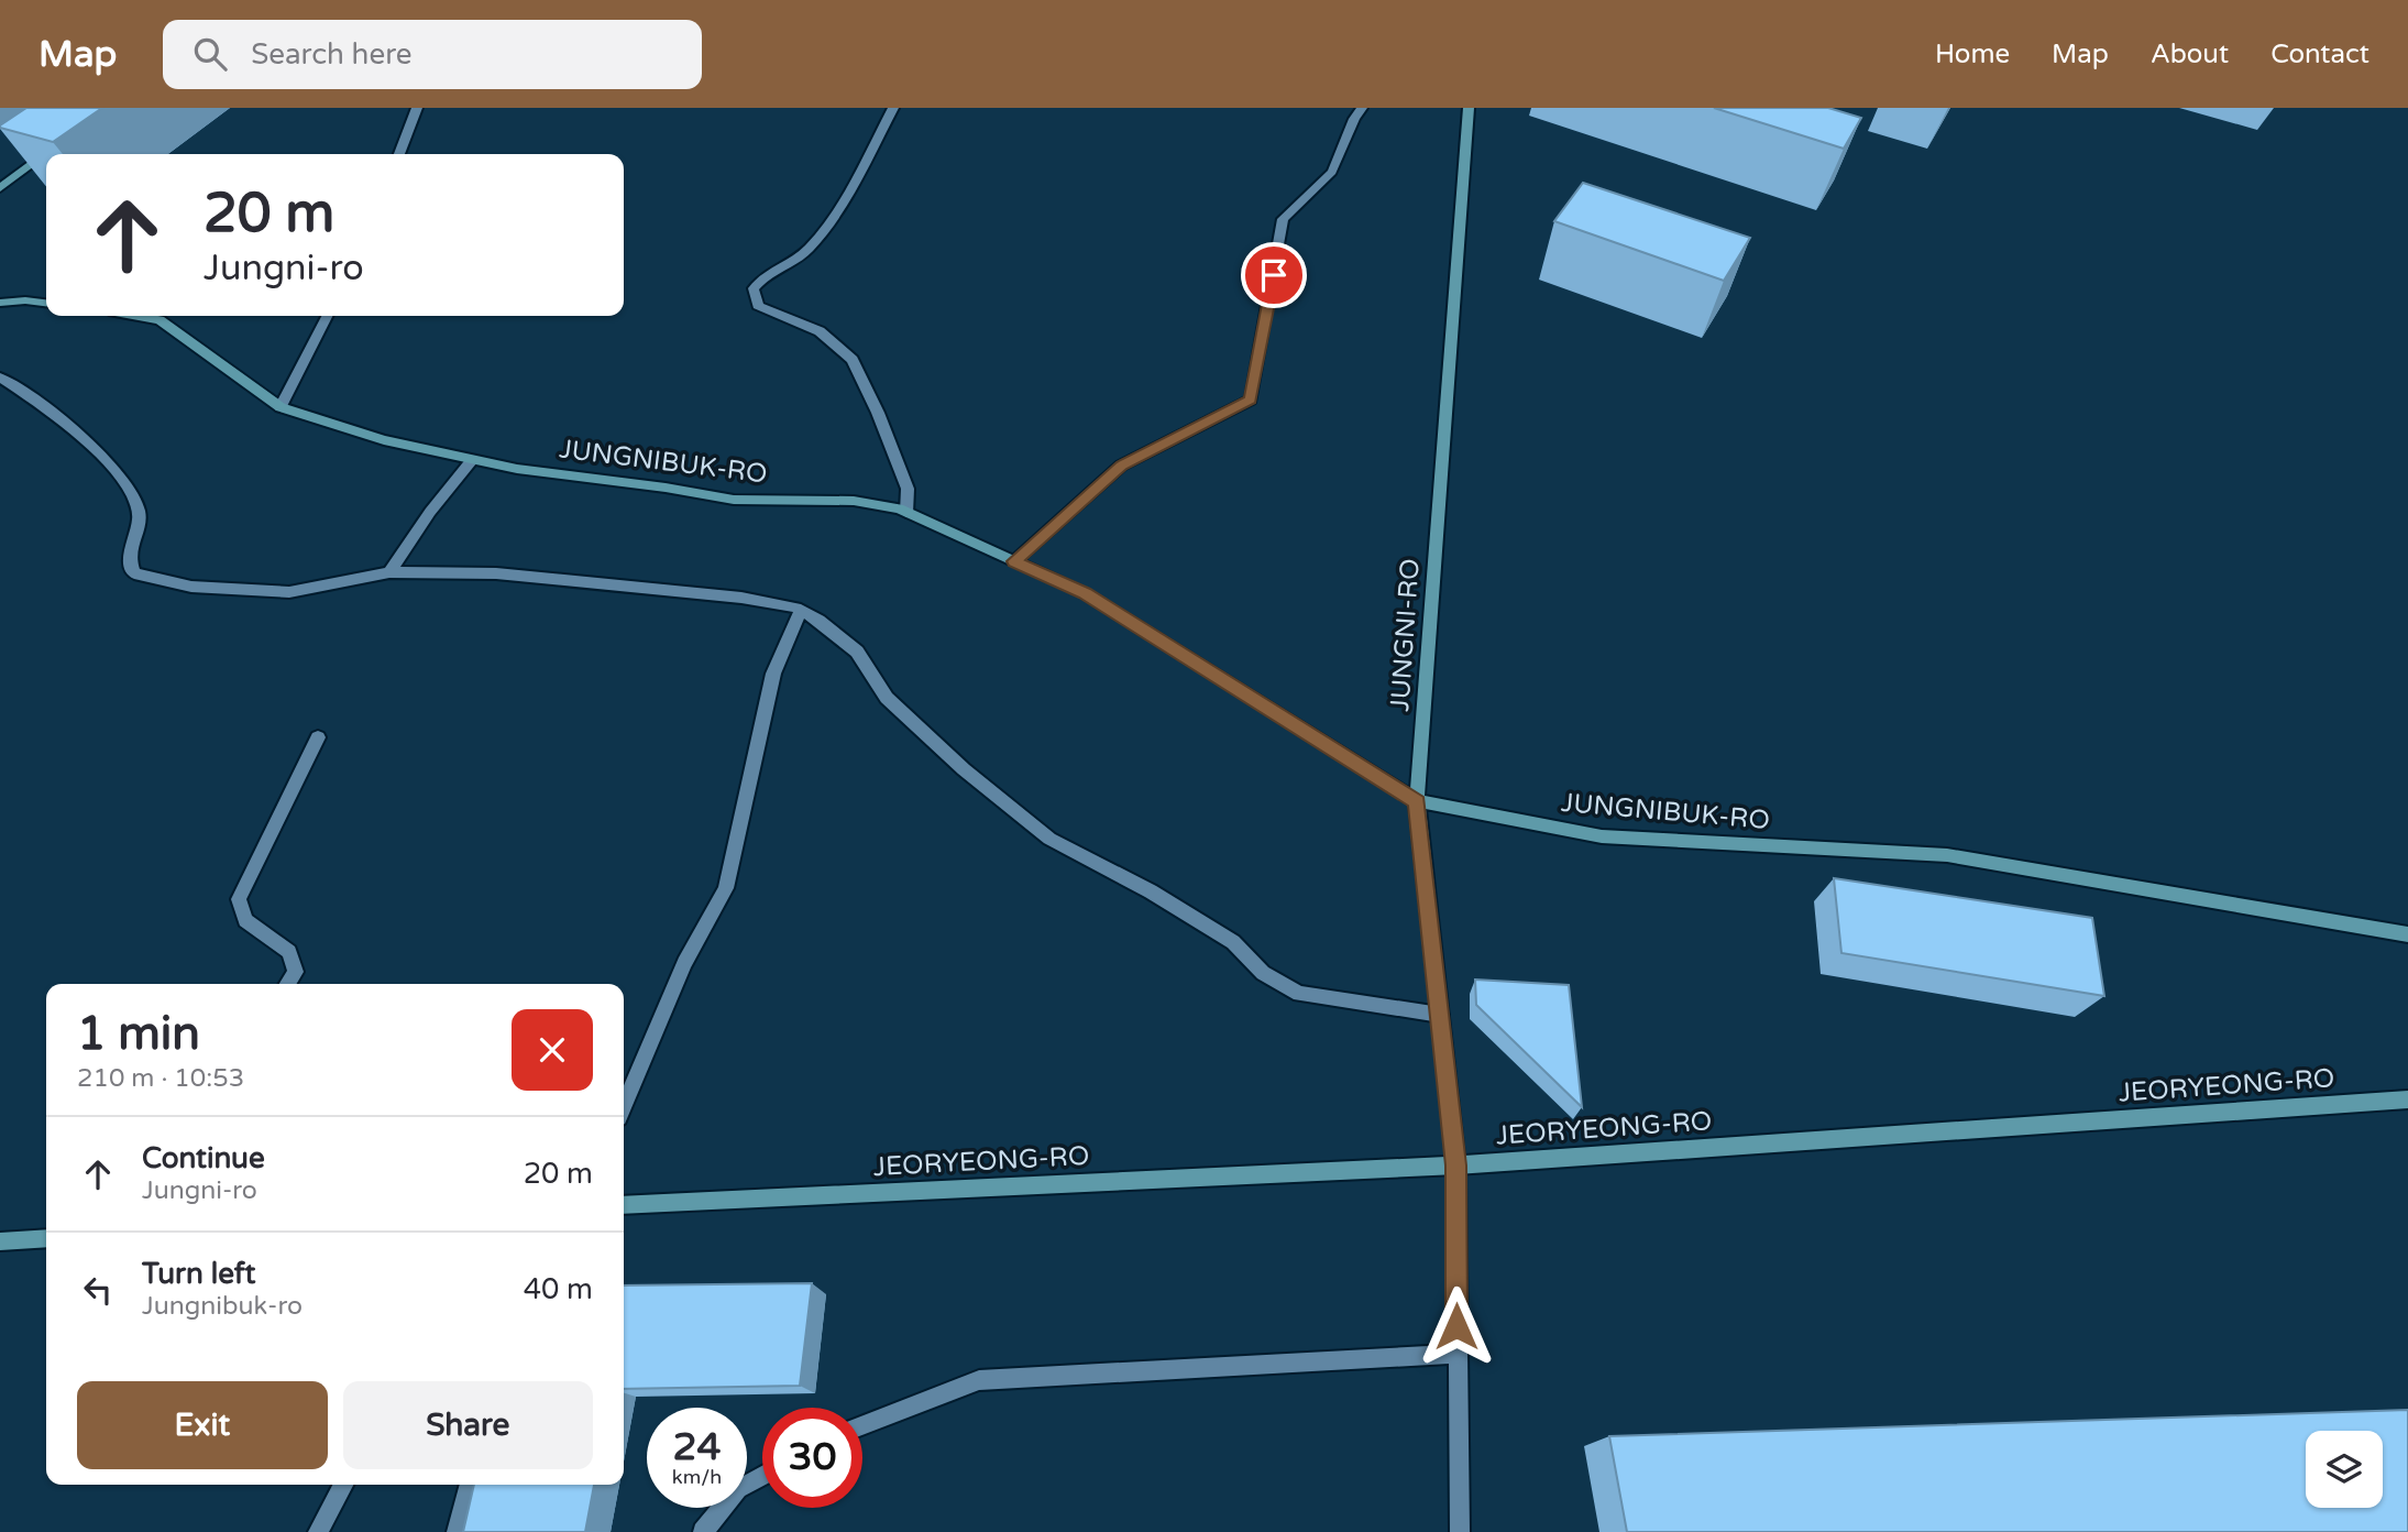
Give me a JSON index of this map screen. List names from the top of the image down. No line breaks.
{"streets":{"main road":["JUNGNIBUK-RO","JUNGNI-RO","JEORYEONG-RO"]},"crossings":[["JUNGNIBUK-RO","JUNGNI-RO"],["JUNGNI-RO","JEORYEONG-RO"]],"page":{"header":"Map","search":"Search here","nav":["Home","Map","About","Contact"],"turn":["20 m","Jungni-ro"],"heading":["1 min","210 m · 10:53"],"list":[{"name":"Continue","note":"Jungni-ro","value":"20 m"},{"name":"Turn left","note":"Jungnibuk-ro","value":"40 m"}],"buttons":["Exit","Share"],"speed":"24 km/h","limit":"30"}}
